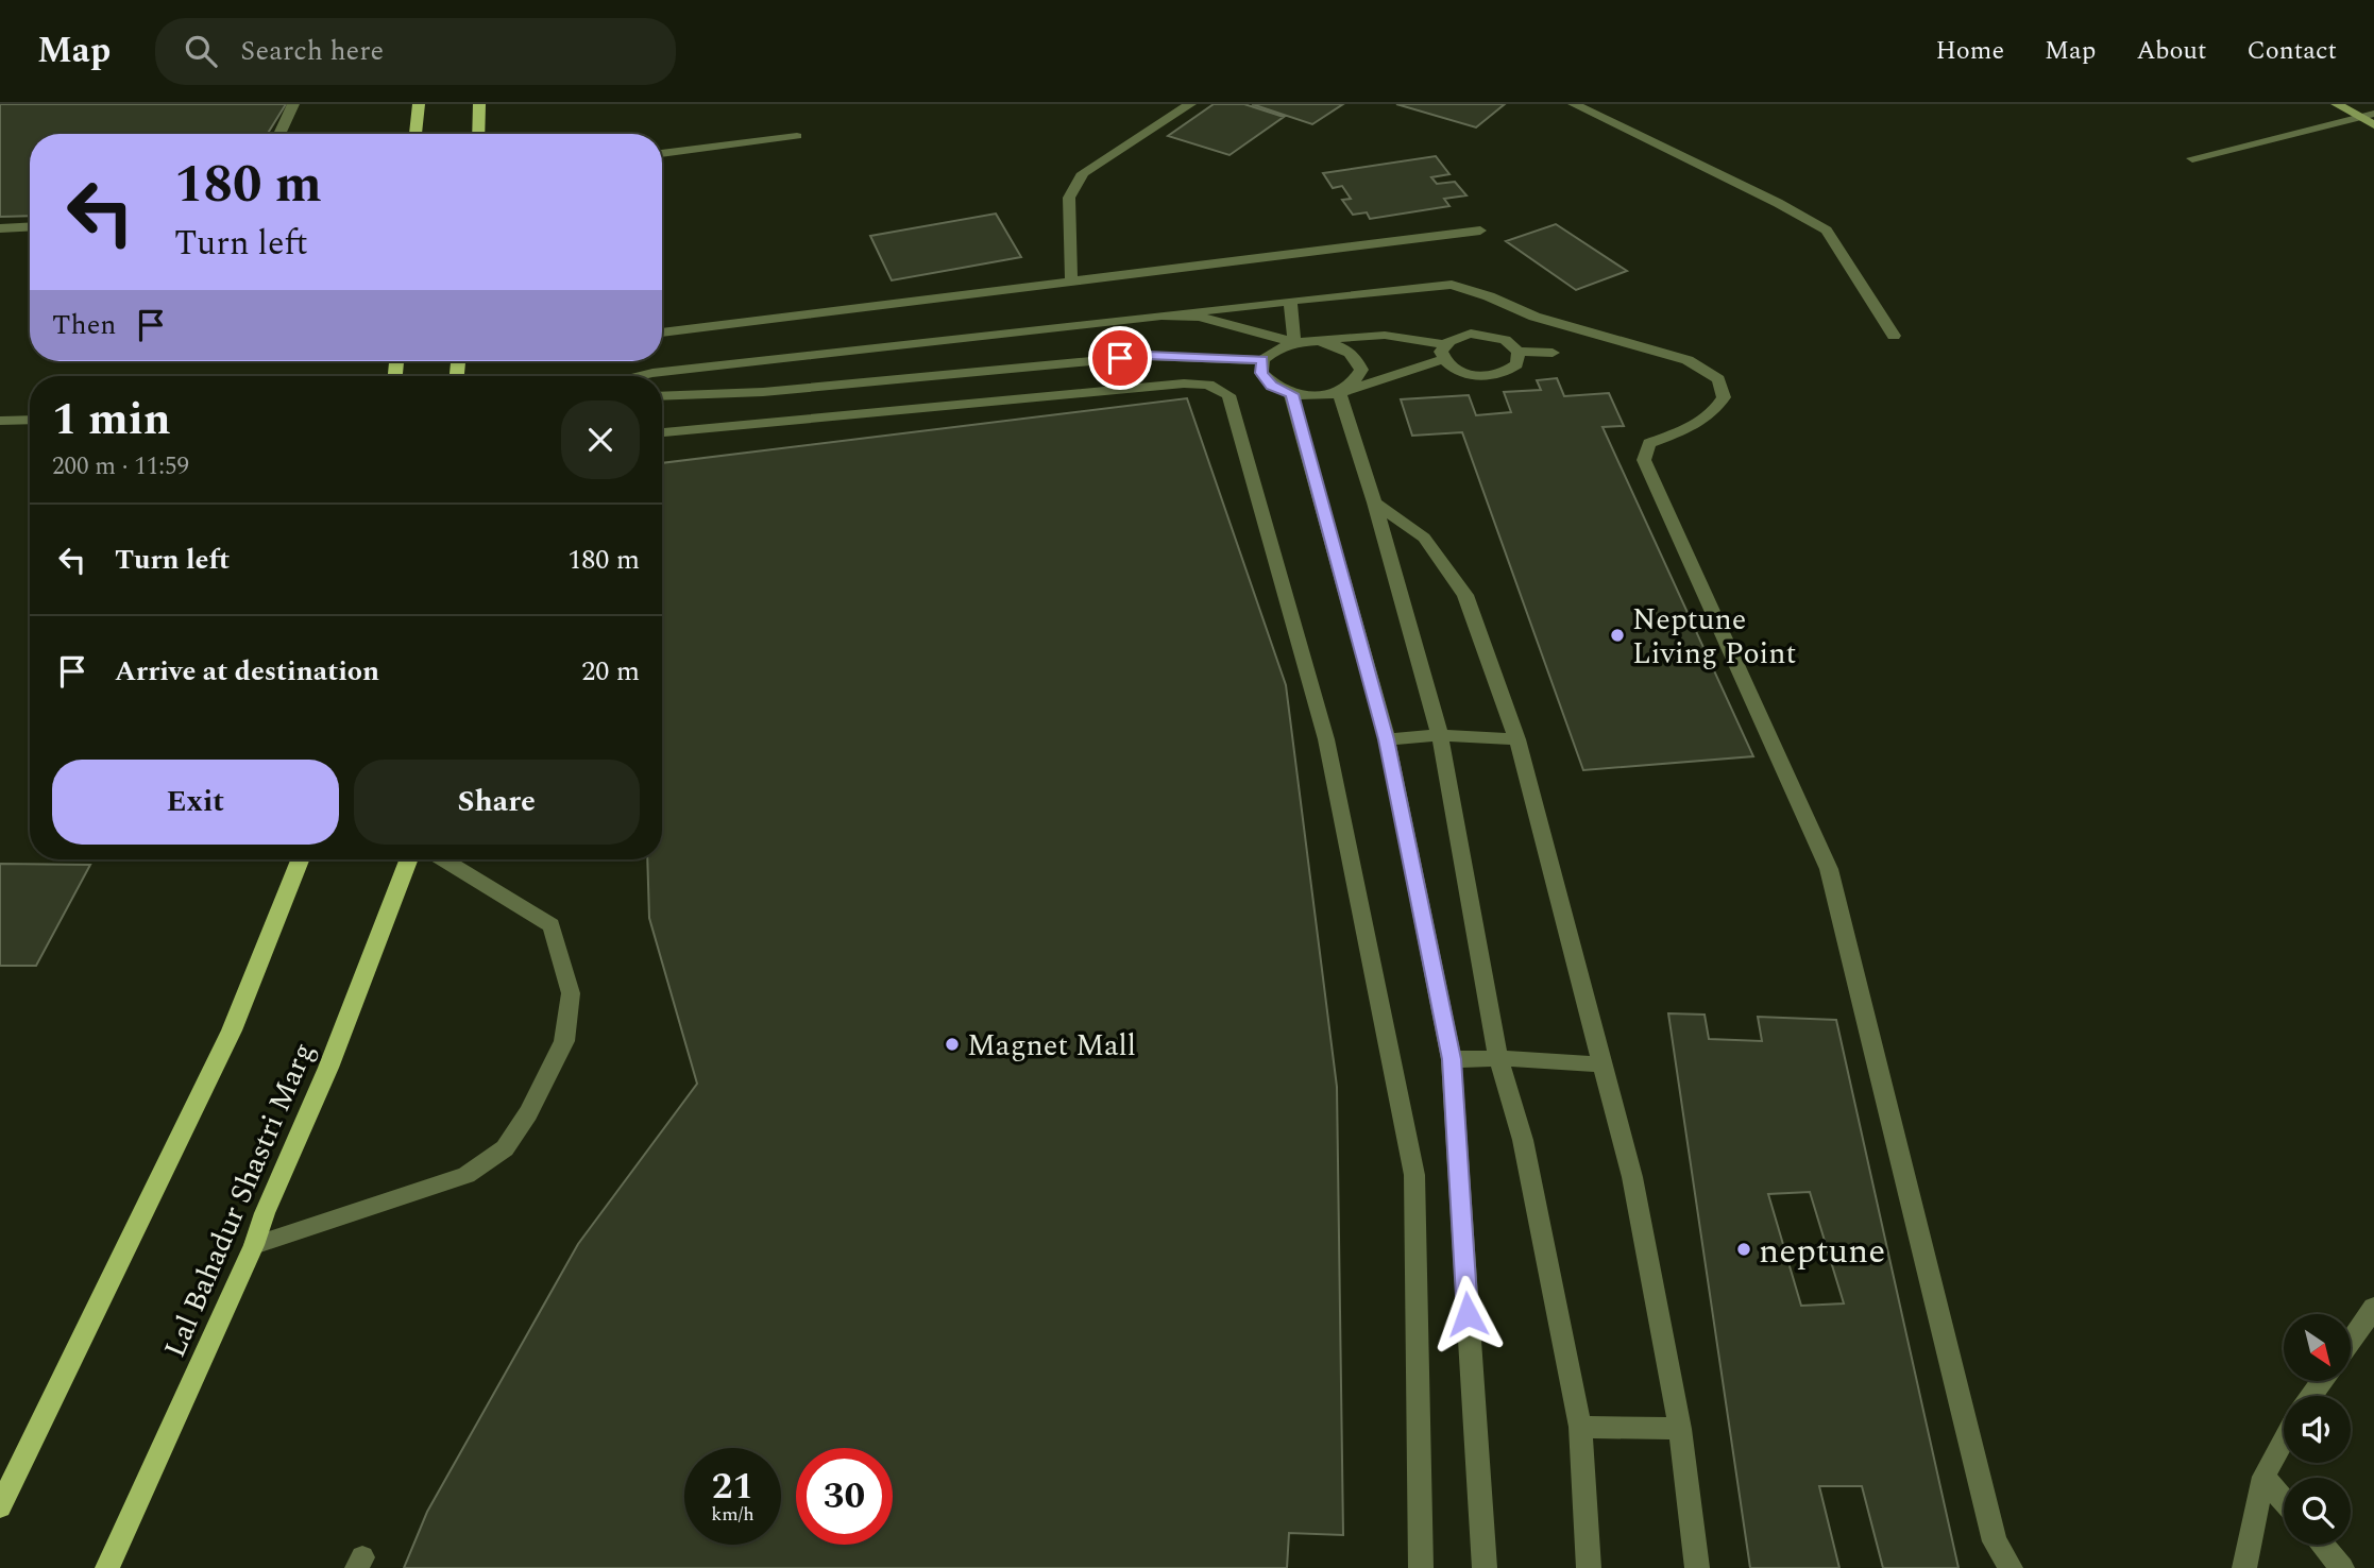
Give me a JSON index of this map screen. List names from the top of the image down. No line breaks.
{"streets":{"main road":["Lal Bahadur Shastri Marg"]},"places":["Neptune Living Point","Magnet Mall","neptune"],"north":"bottom right","page":{"header":"Map","search":"Search here","nav":["Home","Map","About","Contact"],"turn":["180 m","Turn left"],"then":"Then","heading":["1 min","200 m · 11:59"],"list":[{"name":"Turn left","value":"180 m"},{"name":"Arrive at destination","value":"20 m"}],"buttons":["Exit","Share"],"speed":"21 km/h","limit":"30"}}
